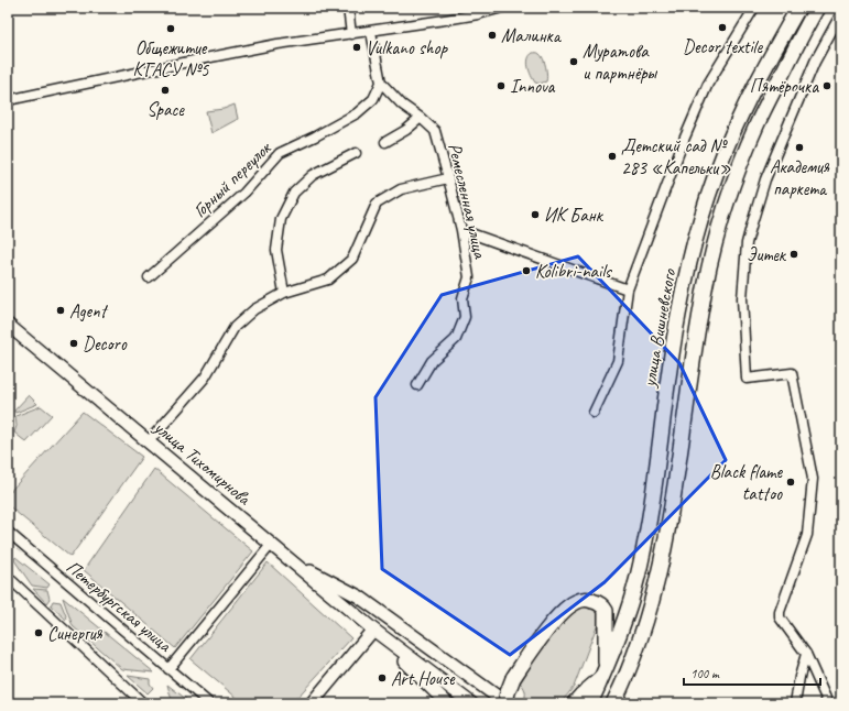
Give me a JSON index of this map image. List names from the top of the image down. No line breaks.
{"streets":{"main road":["улица Вишневского","улица Тихомирнова"],"street":["Горный переулок","Ремесленная улица","Петербургская улица"]},"crossings":[["Горный переулок","Ремесленная улица"]],"places":["Decor textile","Общежитие КГАСУ №5","Малинка","Vulkano shop","Муратова и партнёры","Innova","Пятёрочка","Space","Академия паркета","Детский сад № 283 «Капельки»","ИК Банк","Эитек","Kolibri-nails","Agent","Decoro","Black flame tattoo","Синергия","Art House"],"scale_bar":"100 m"}
